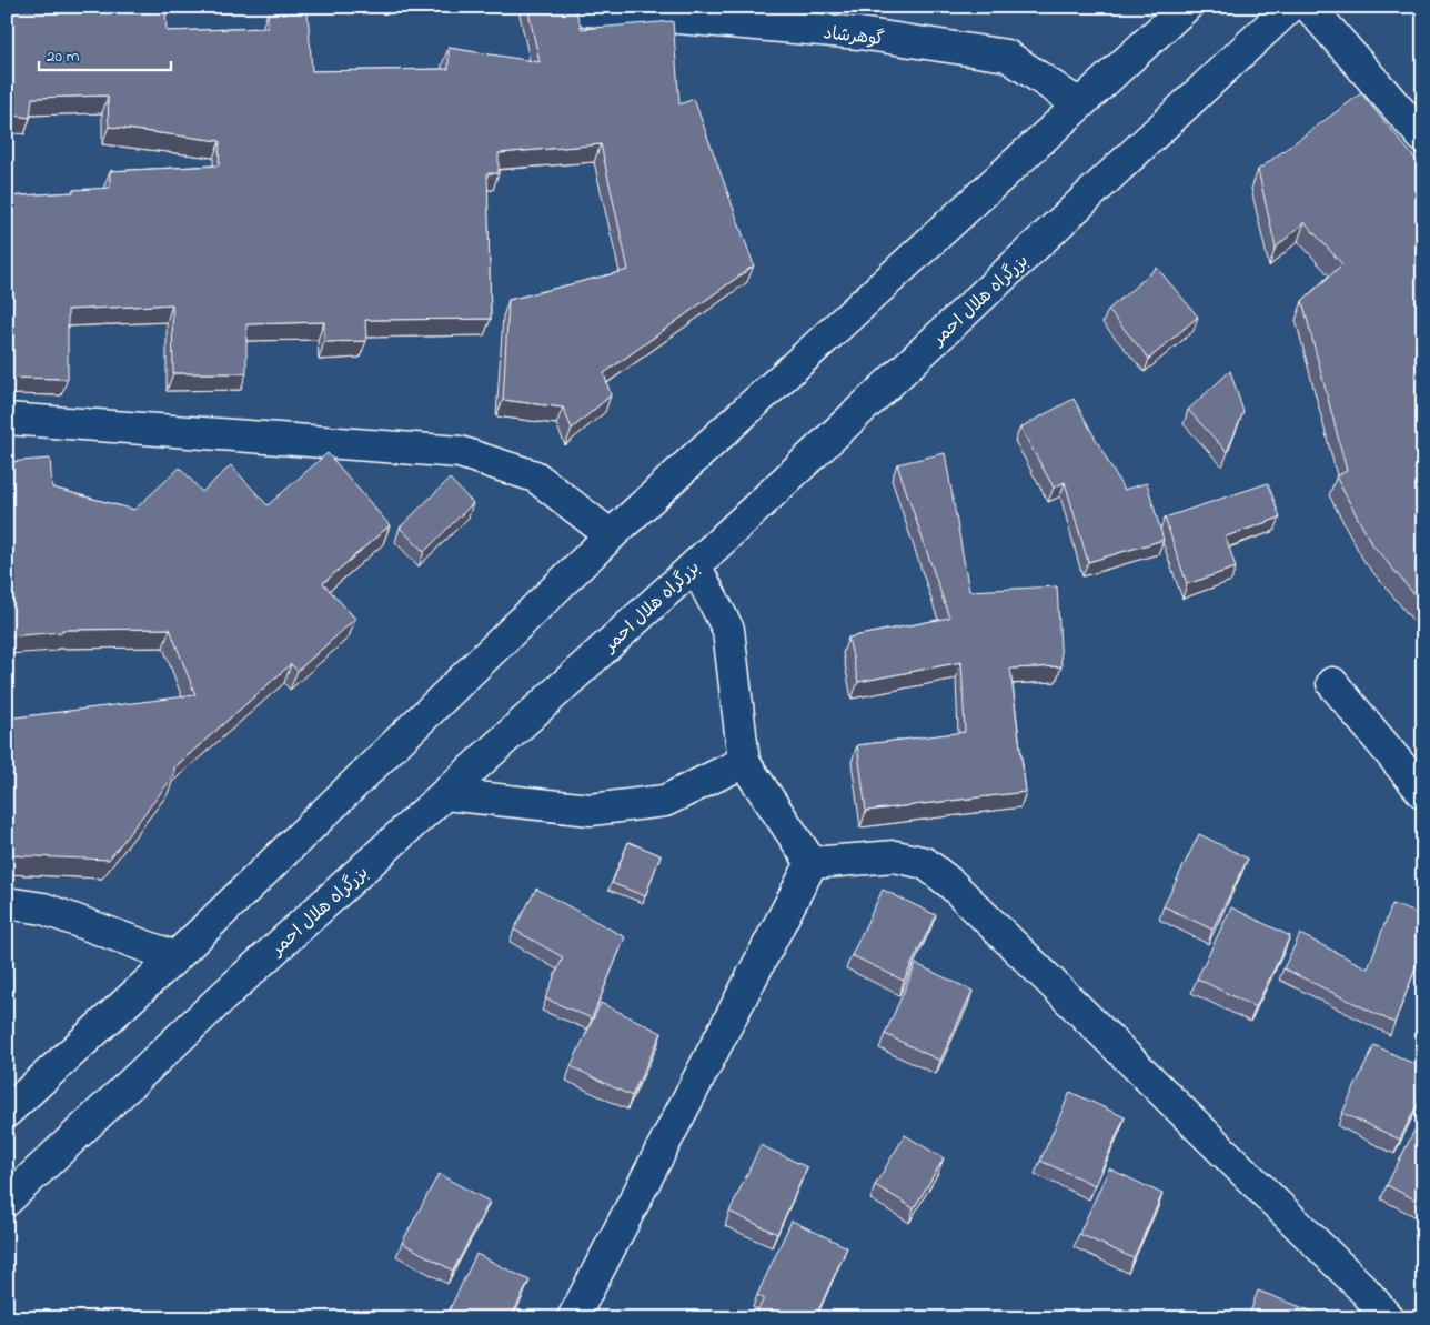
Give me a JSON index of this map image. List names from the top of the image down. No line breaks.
{"streets":{"main road":["گوهرشاد","بزرگراه هلال احمر"]},"scale_bar":"20 m"}
